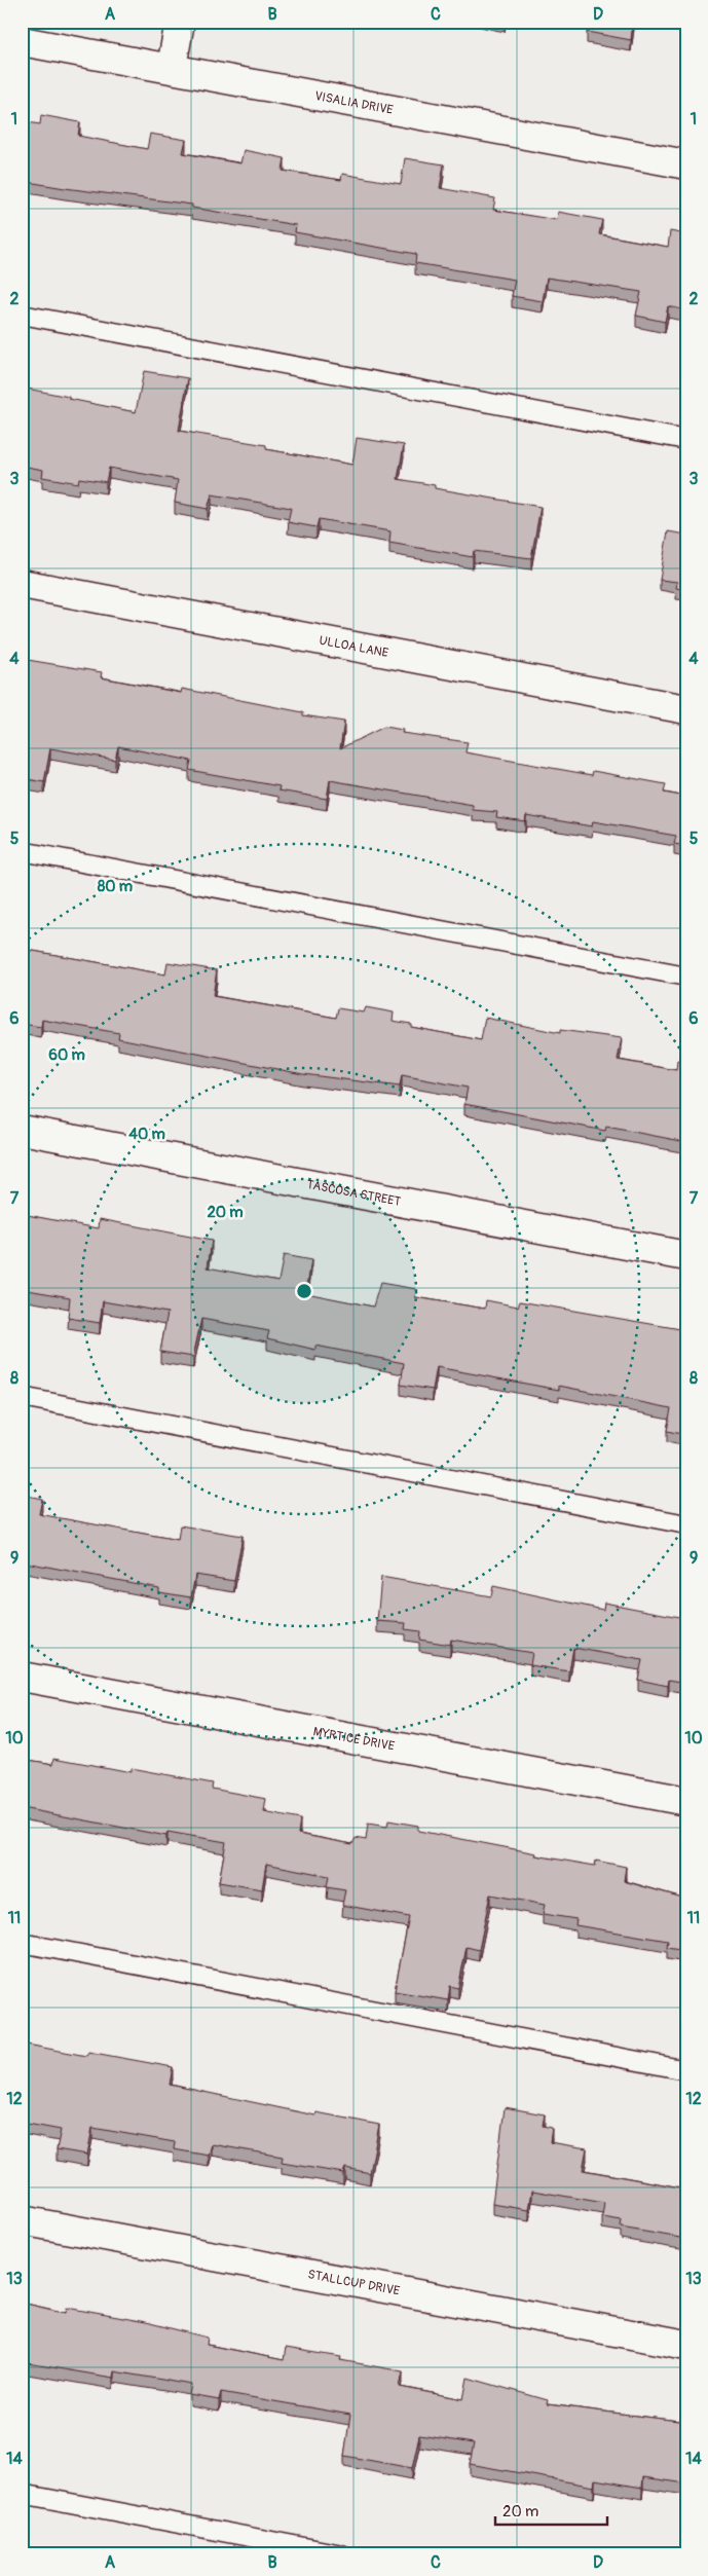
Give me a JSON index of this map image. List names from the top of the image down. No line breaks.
{"streets":{"street":["VISALIA DRIVE","ULLOA LANE","TASCOSA STREET","MYRTICE DRIVE","STALLCUP DRIVE"]},"scale_bar":"20 m","grid":{"columns":["A","B","C","D"],"rows":["1","2","3","4","5","6","7","8","9","10","11","12","13","14"]},"rings":["80 m","60 m","40 m","20 m"]}
